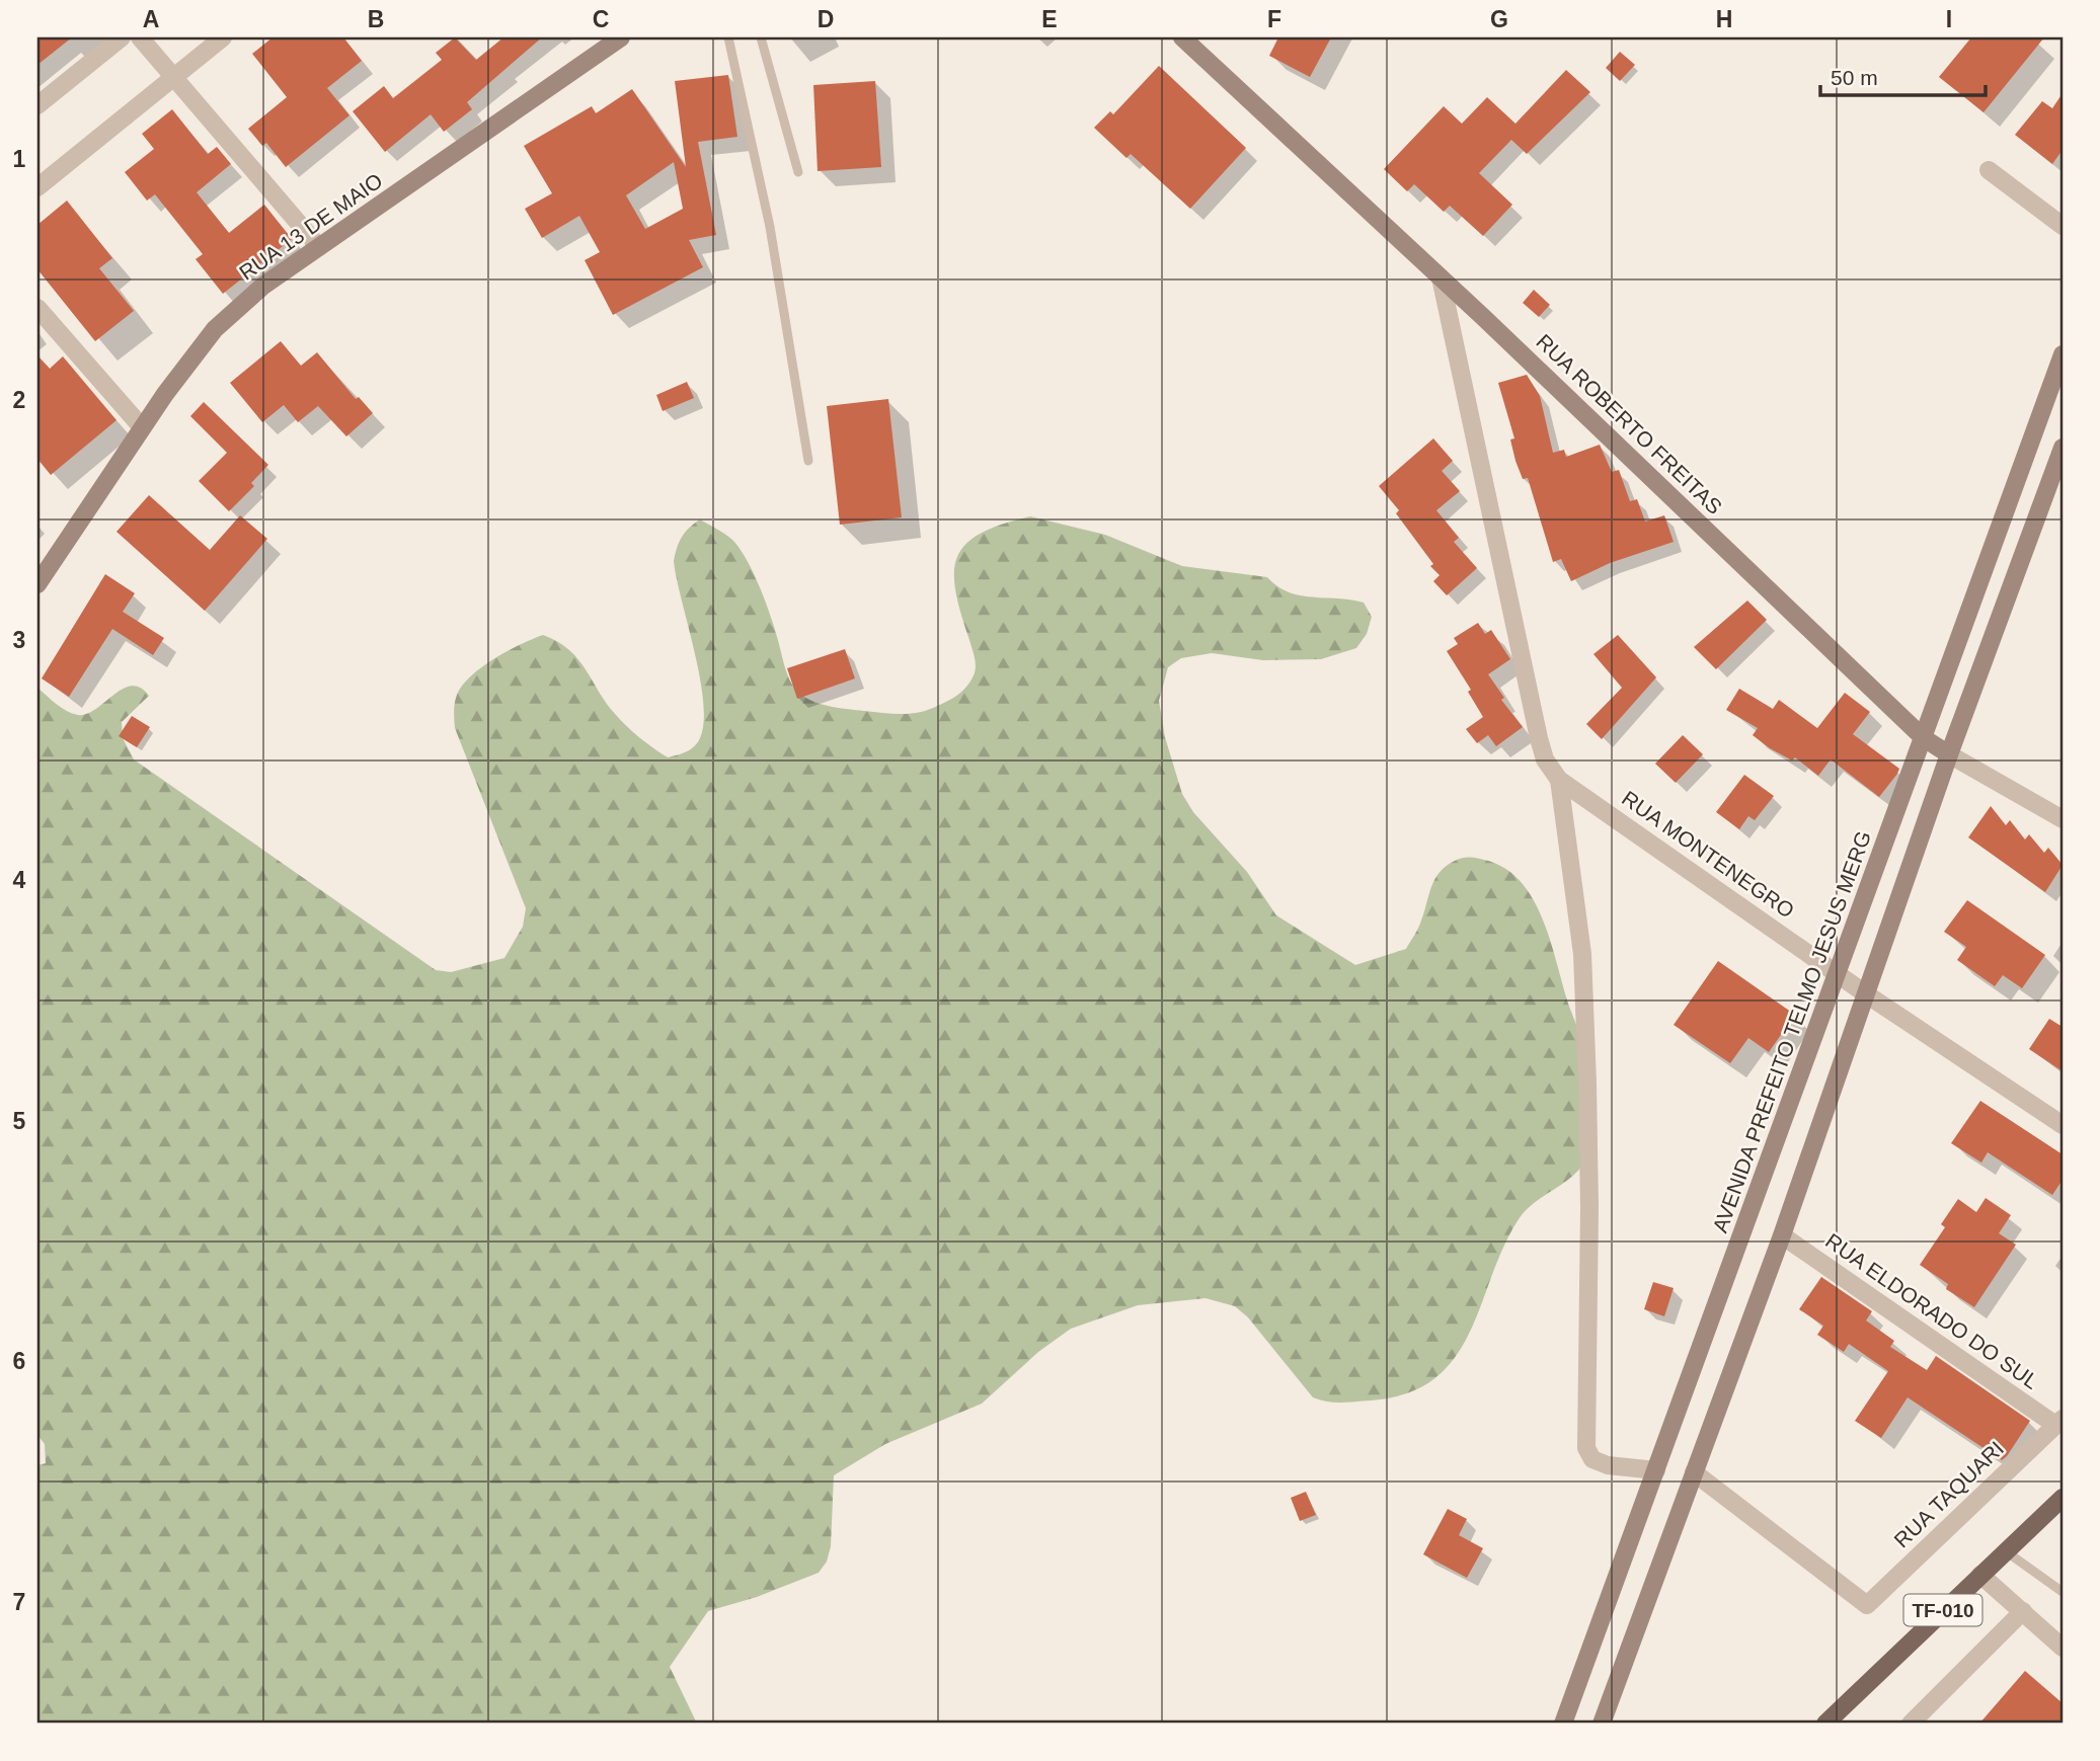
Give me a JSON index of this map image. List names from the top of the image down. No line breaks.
{"streets":{"main road":["RUA 13 DE MAIO","RUA ROBERTO FREITAS","AVENIDA PREFEITO TELMO JESUS MERG","TF-010"],"street":["RUA MONTENEGRO","RUA ELDORADO DO SUL","RUA TAQUARI"]},"crossings":[["RUA ROBERTO FREITAS","RUA MONTENEGRO"],["RUA ROBERTO FREITAS","AVENIDA PREFEITO TELMO JESUS MERG"],["RUA MONTENEGRO","AVENIDA PREFEITO TELMO JESUS MERG"],["RUA ELDORADO DO SUL","RUA TAQUARI"]],"scale_bar":"50 m","grid":{"columns":["A","B","C","D","E","F","G","H","I"],"rows":["1","2","3","4","5","6","7"]}}
